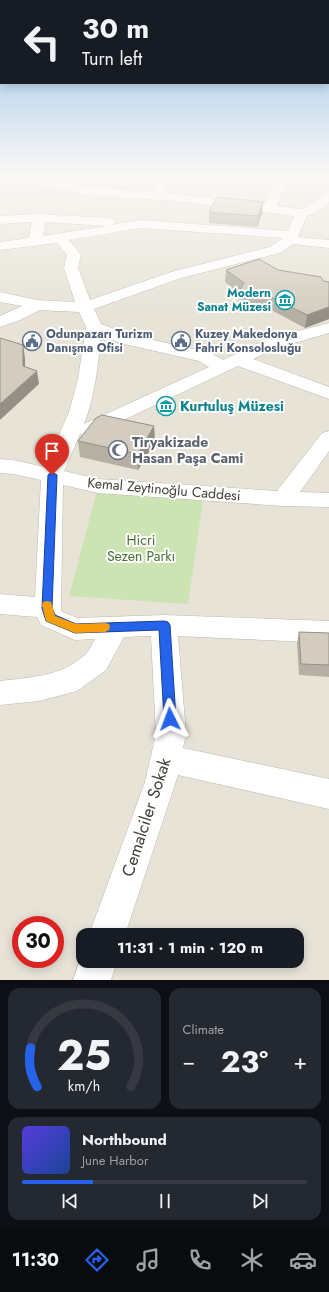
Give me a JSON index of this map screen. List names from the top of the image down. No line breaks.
{"streets":{"street":["Kemal Zeytinoğlu Caddesi","Cemalciler Sokak"]},"parks":["Hicri Sezen Parkı"],"places":{"museum":["Modern Sanat Müzesi","Kurtuluş Müzesi"],"public building":["Odunpazarı Turizm Danışma Ofisi","Kuzey Makedonya Fahri Konsolosluğu"],"mosque":["Tiryakizade Hasan Paşa Cami"]},"page":{"turn":["30 m","Turn left"],"limit":"30","trip":"11:31 · 1 min · 120 m","tile":"Climate","heat":["−","23°","+"],"song":["Northbound","June Harbor"],"tabs":"11:30","gauge":["25","km/h"]}}
